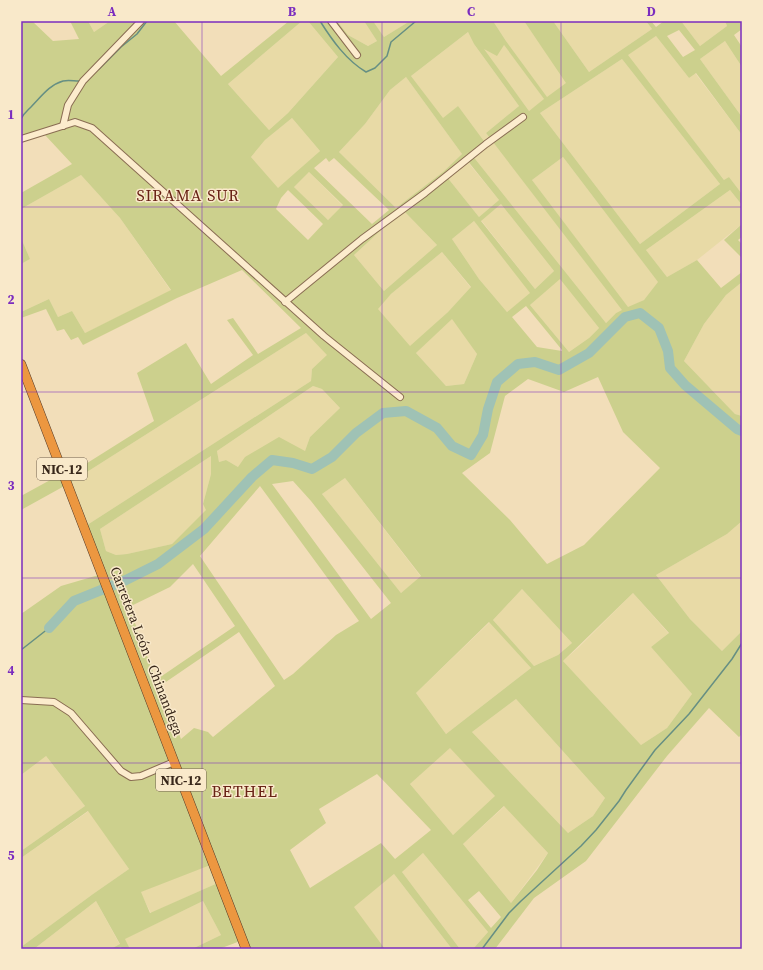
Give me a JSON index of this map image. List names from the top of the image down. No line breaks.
{"streets":{"highway":["NIC-12","Carretera León - Chinandega"]},"districts":["SIRAMA SUR","BETHEL"],"grid":{"columns":["A","B","C","D"],"rows":["1","2","3","4","5"]}}
